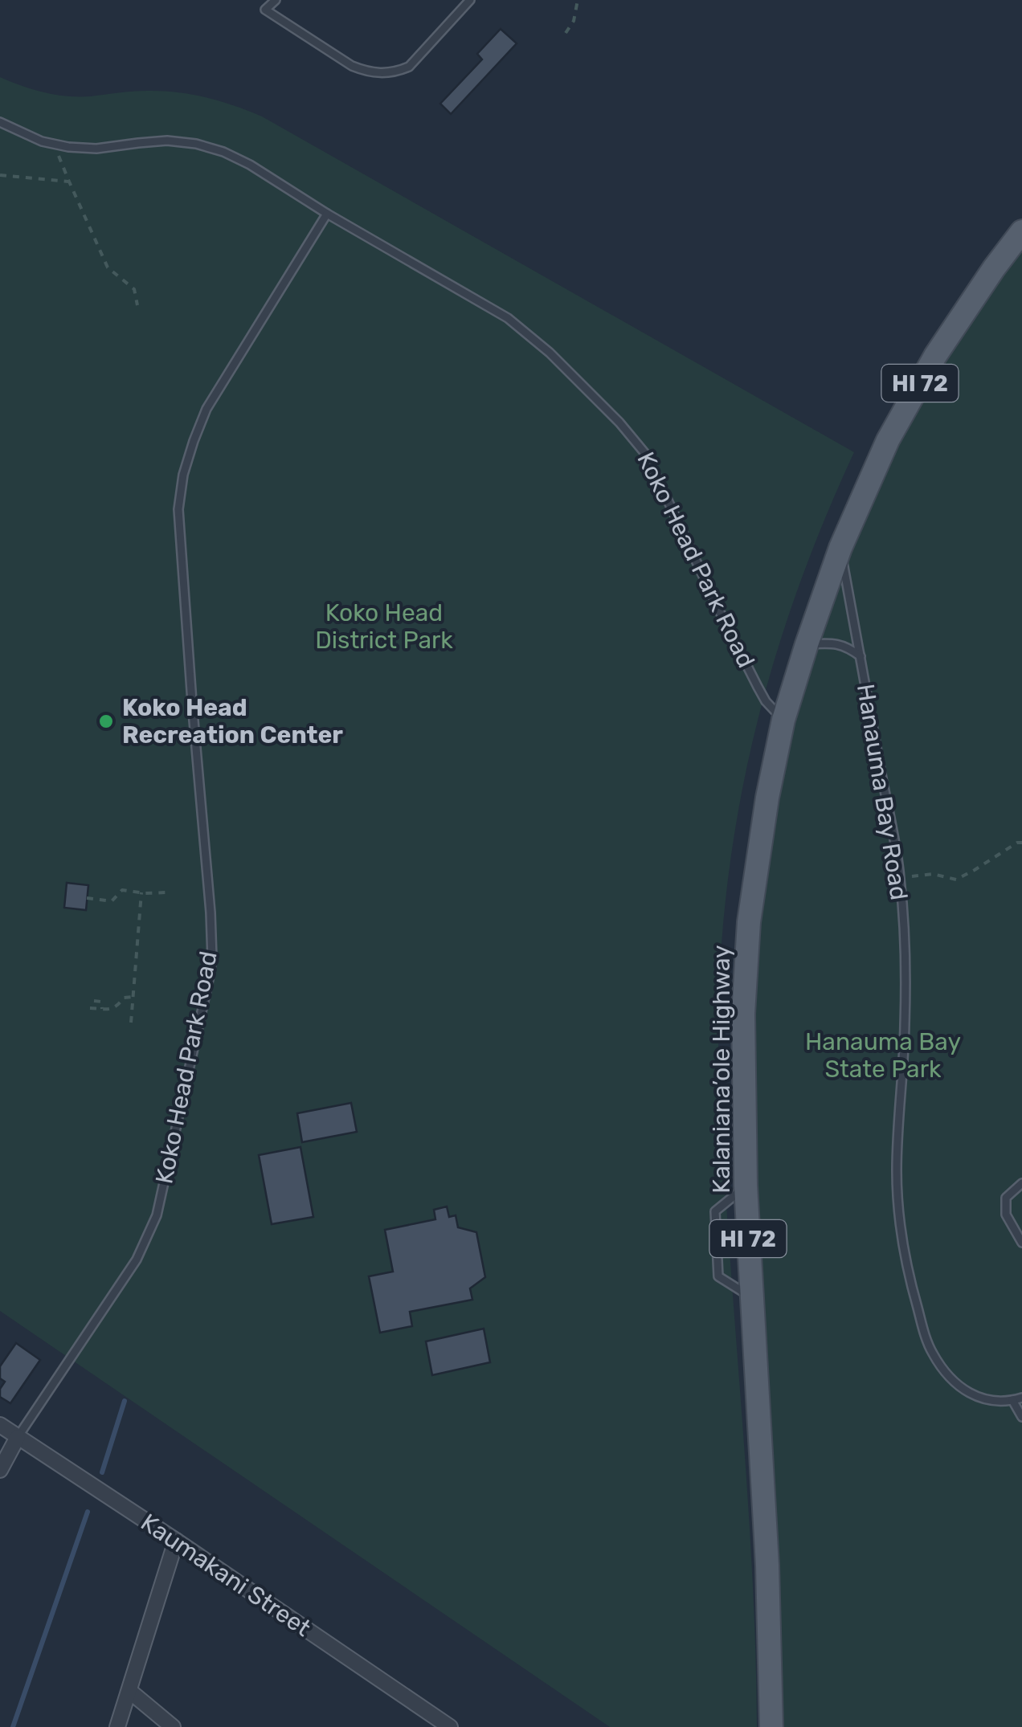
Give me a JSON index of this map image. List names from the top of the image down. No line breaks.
{"streets":{"main road":["HI 72","Kalaniana’ole Highway"],"street":["Kaumakani Street"],"lane":["Koko Head Park Road","Hanauma Bay Road"]},"crossings":[["Koko Head Park Road","Kalaniana’ole Highway"],["Koko Head Park Road","Kaumakani Street"],["Hanauma Bay Road","Kalaniana’ole Highway"]],"parks":["Koko Head District Park","Hanauma Bay State Park"],"places":["Koko Head Recreation Center"]}
